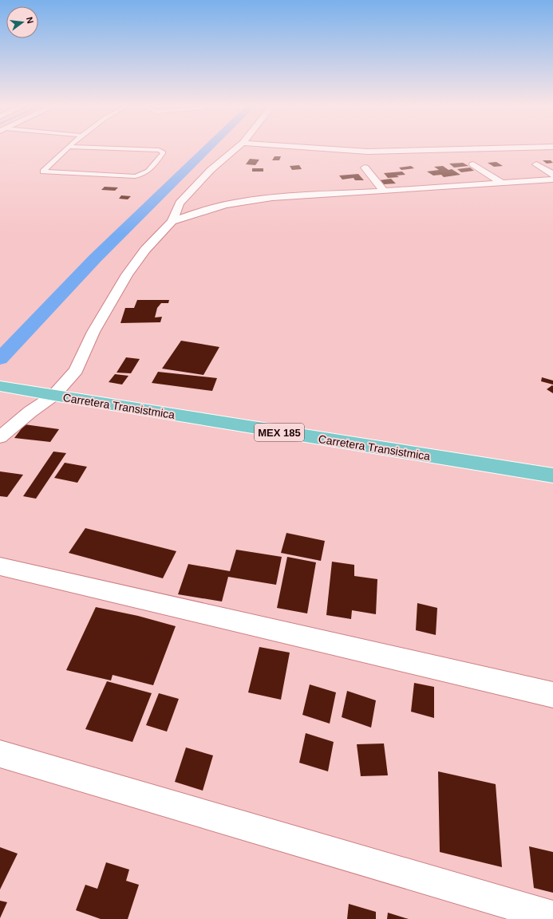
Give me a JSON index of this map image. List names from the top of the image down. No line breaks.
{"streets":{"main road":["Carretera Transistmica","MEX 185"]},"north":"right"}
